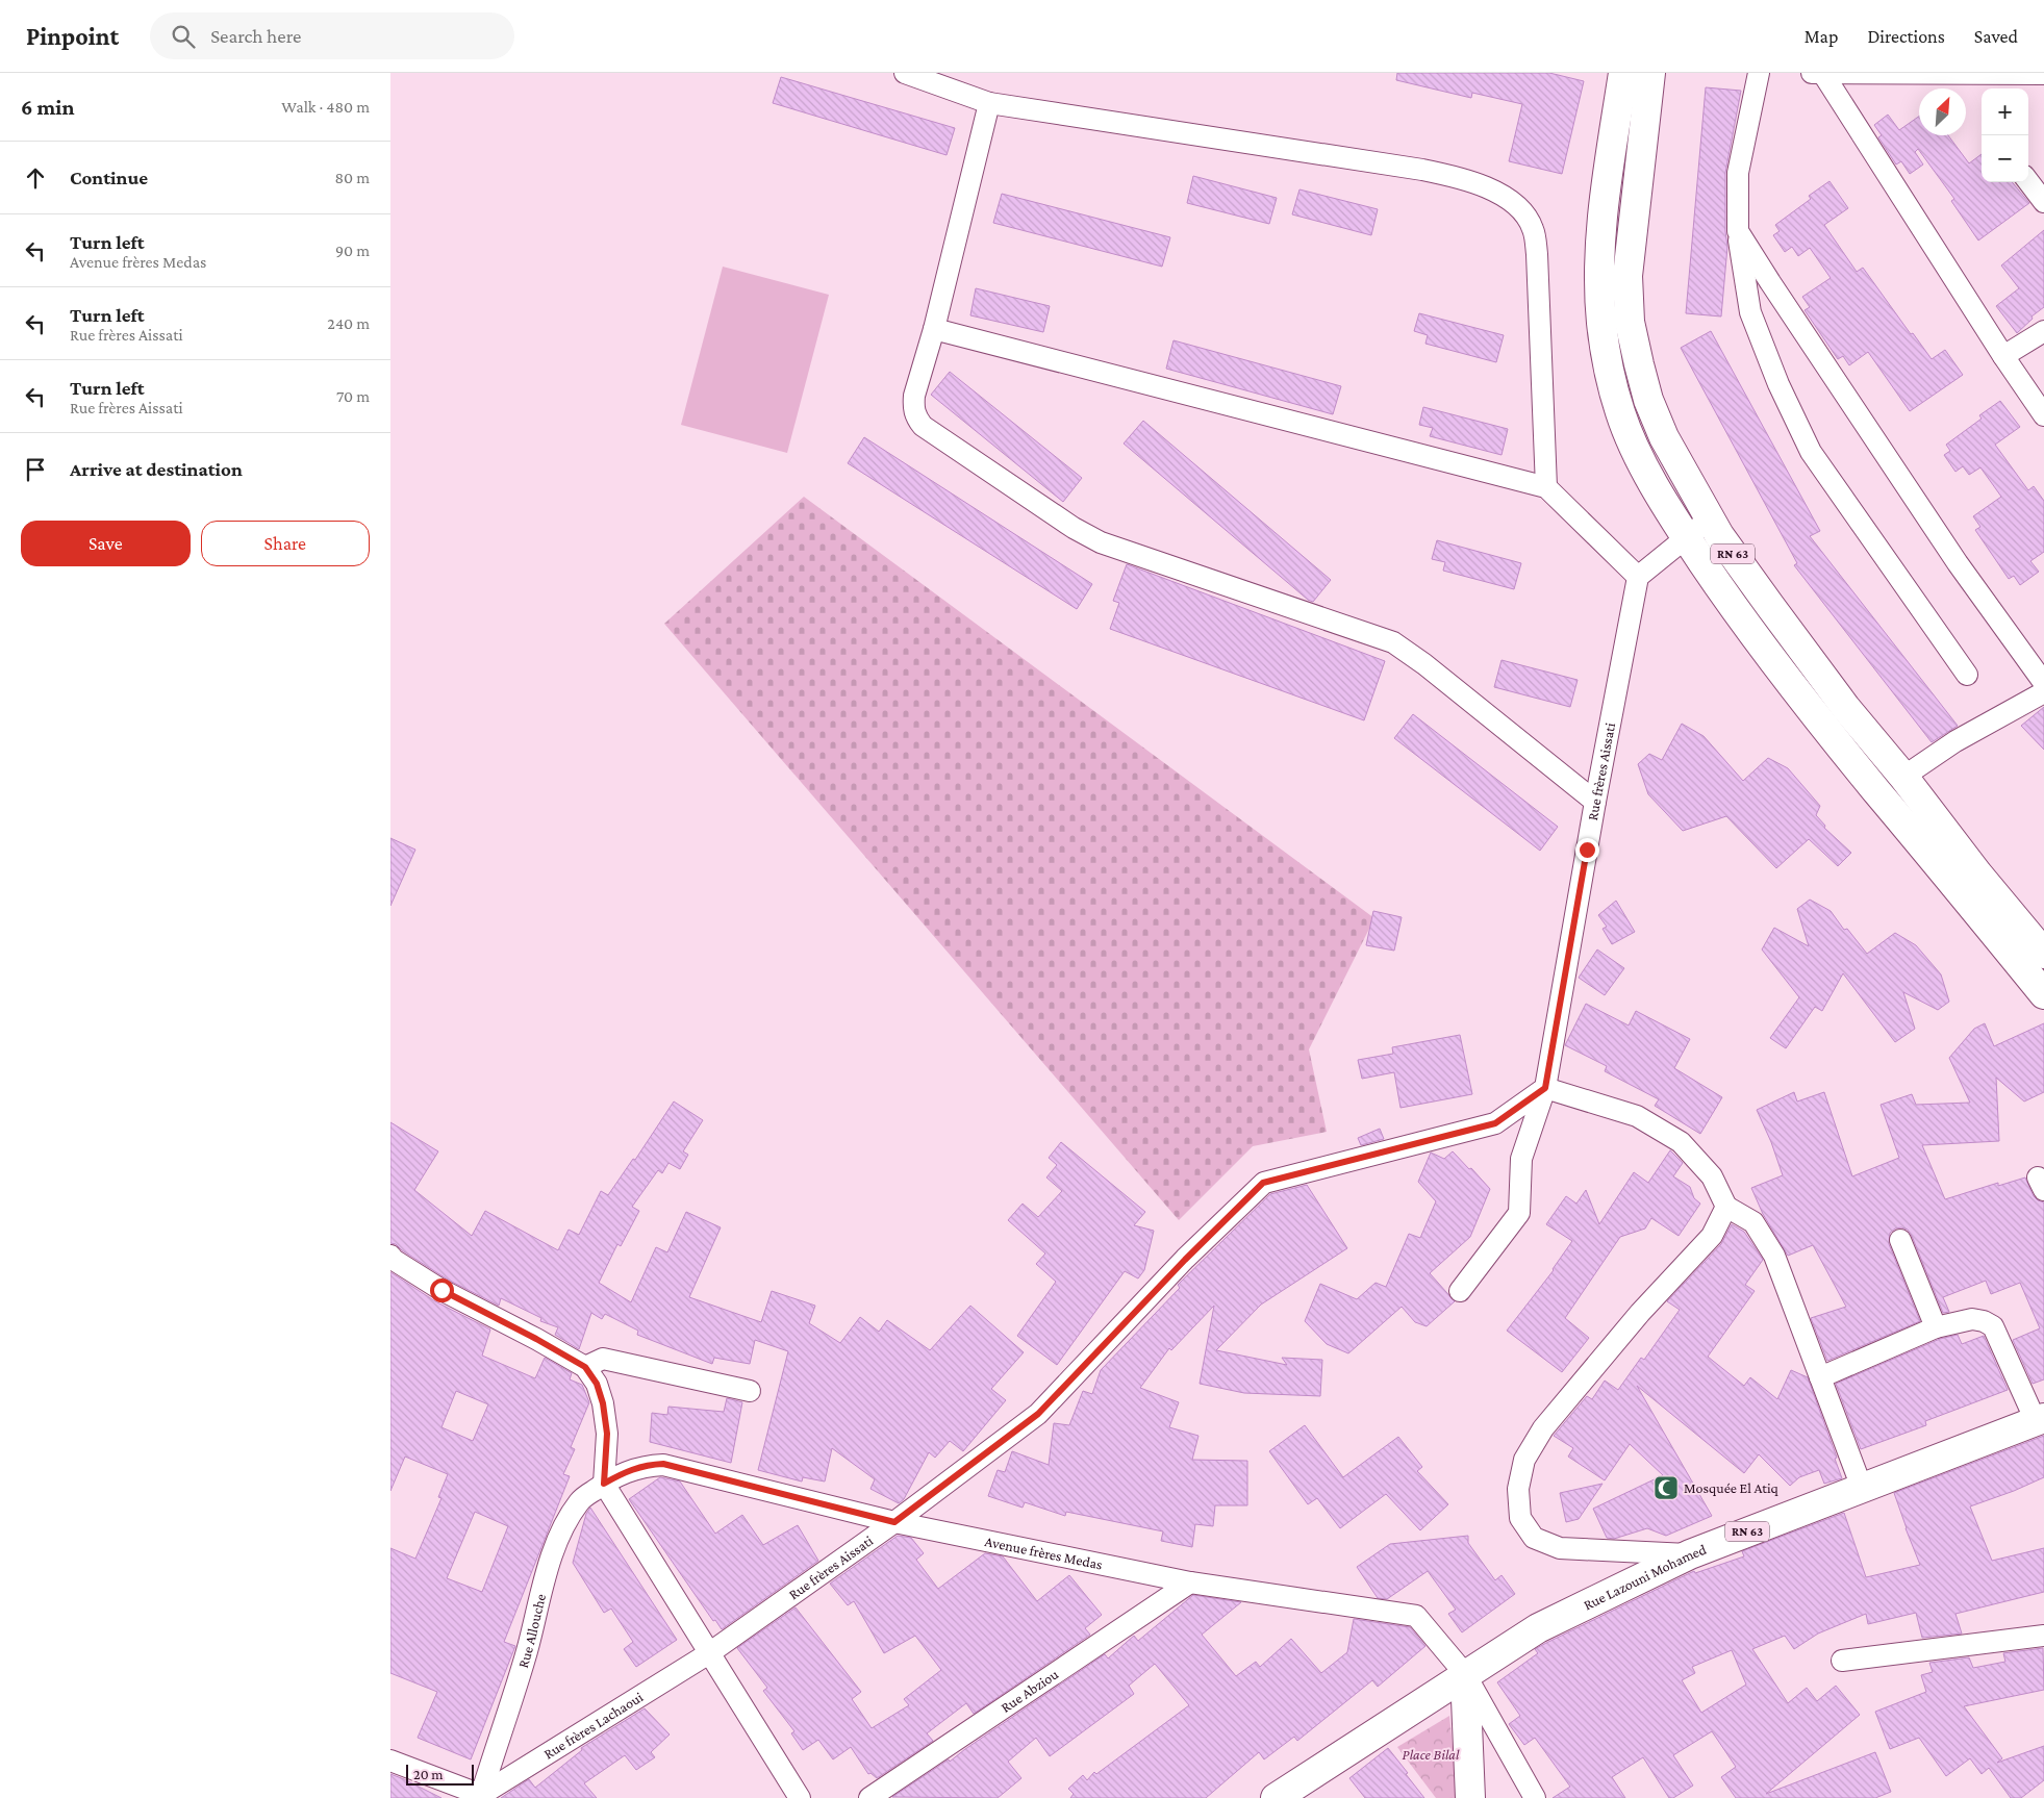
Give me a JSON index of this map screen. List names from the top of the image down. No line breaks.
{"streets":{"main road":["RN 63","Rue Lazouni Mohamed"],"street":["Rue frères Aissati","Avenue frères Medas","Rue Allouche","Rue Abziou","Rue frères Lachaoui"]},"crossings":[["Rue frères Aissati","Avenue frères Medas"],["Rue frères Aissati","Rue frères Lachaoui"],["Avenue frères Medas","Rue Lazouni Mohamed"],["Avenue frères Medas","Rue Allouche"],["Avenue frères Medas","Rue Abziou"],["Rue Allouche","Rue frères Lachaoui"]],"parks":["Place Bilal"],"places":{"mosque":["Mosquée El Atiq"]},"scale_bar":"20 m","north":"top right","page":{"header":"Pinpoint","search":"Search here","nav":["Map","Directions","Saved"],"heading":["6 min","Walk · 480 m"],"map_buttons":["+","−"],"list":[["Continue","80 m"],["Turn left","Avenue frères Medas","90 m"],["Turn left","Rue frères Aissati","240 m"],["Turn left","Rue frères Aissati","70 m"],"Arrive at destination"],"buttons":["Save","Share"],"scale":"20 m"}}
